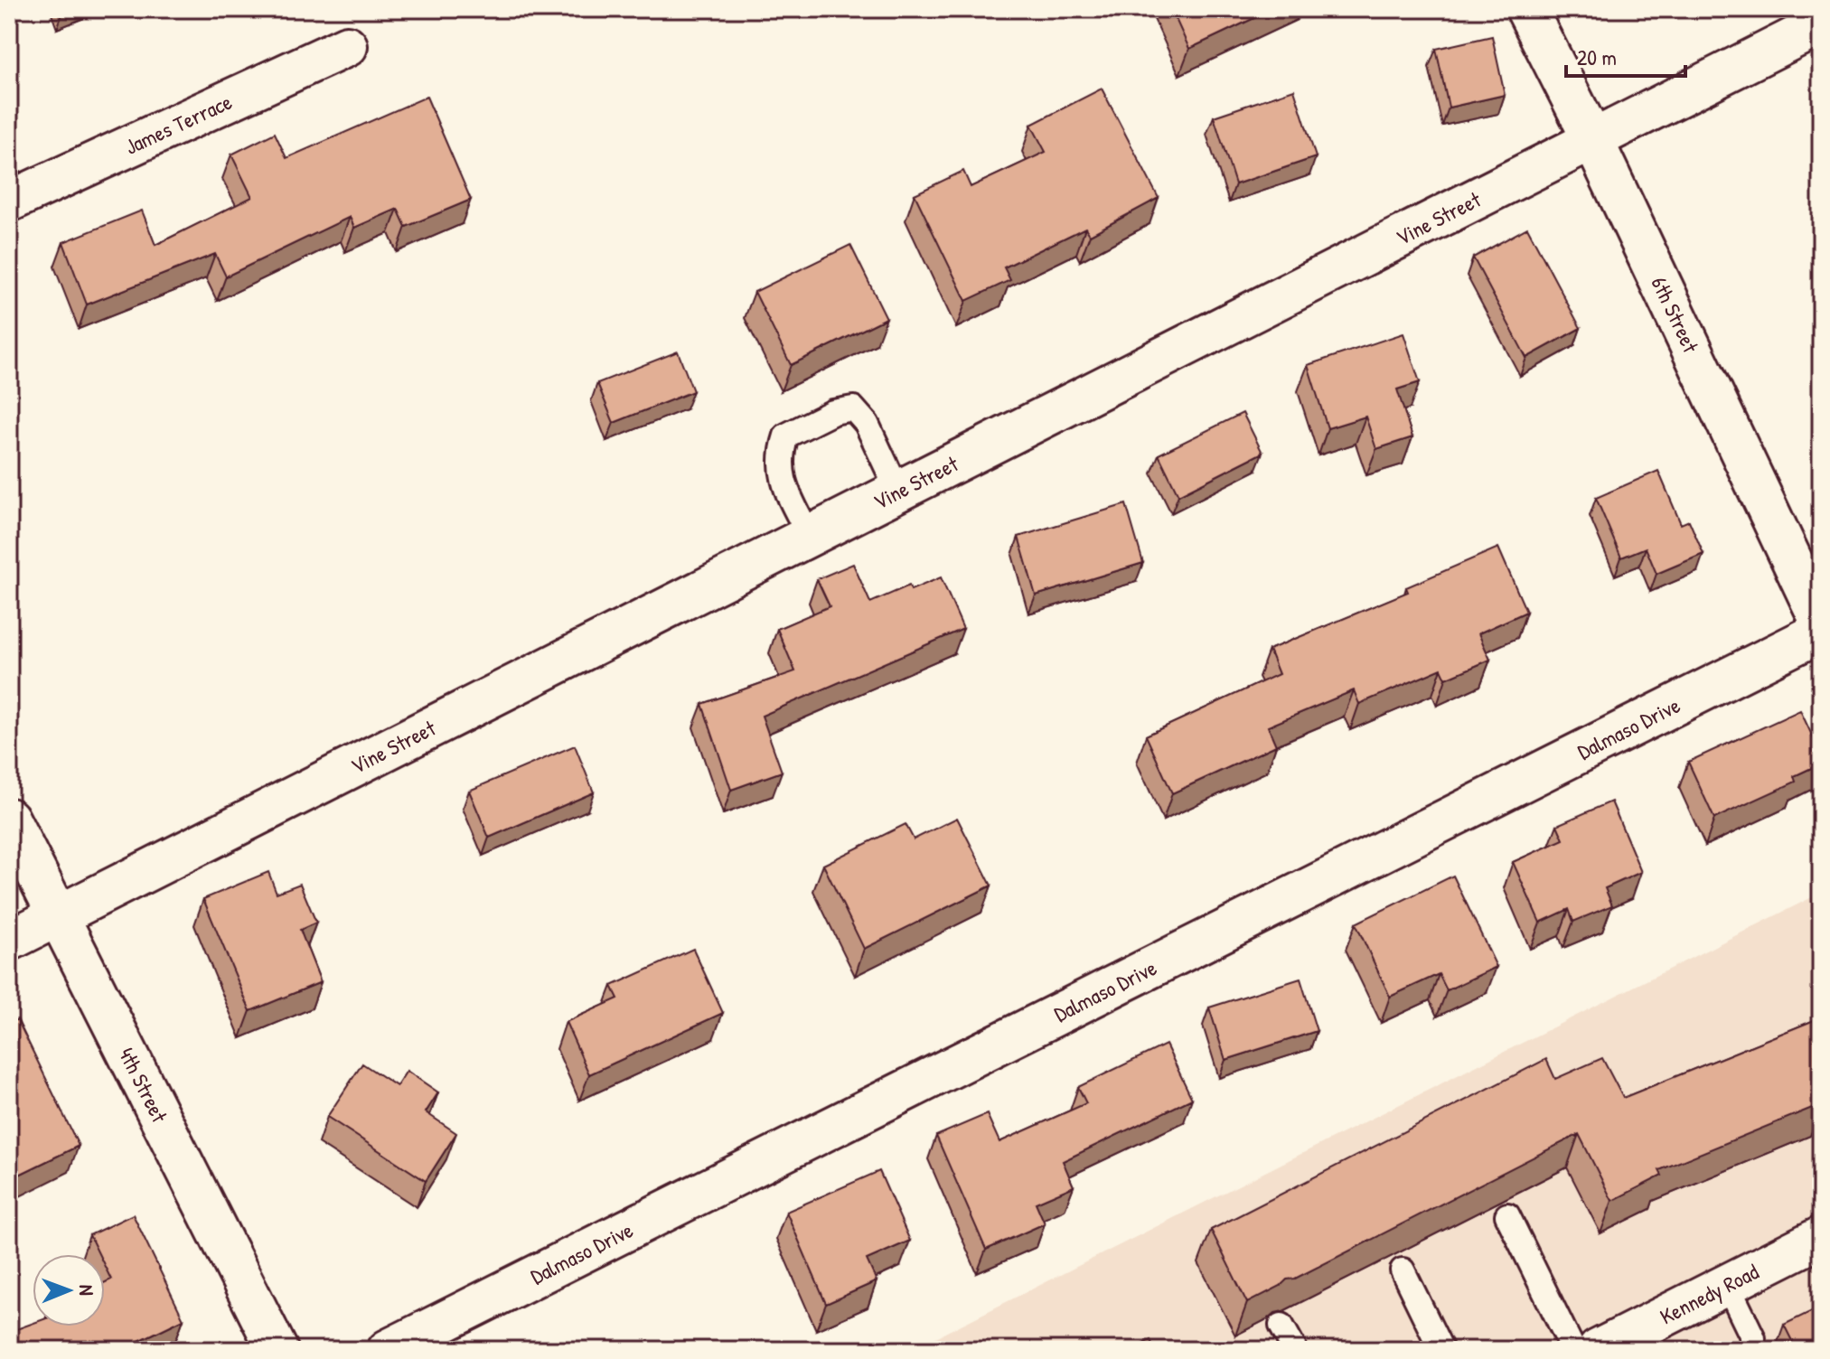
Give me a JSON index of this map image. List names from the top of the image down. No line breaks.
{"streets":{"street":["James Terrace","Vine Street","6th Street","Dalmaso Drive","4th Street","Kennedy Road"]},"crossings":[["Vine Street","6th Street"],["Vine Street","4th Street"]],"scale_bar":"20 m","north":"right"}
